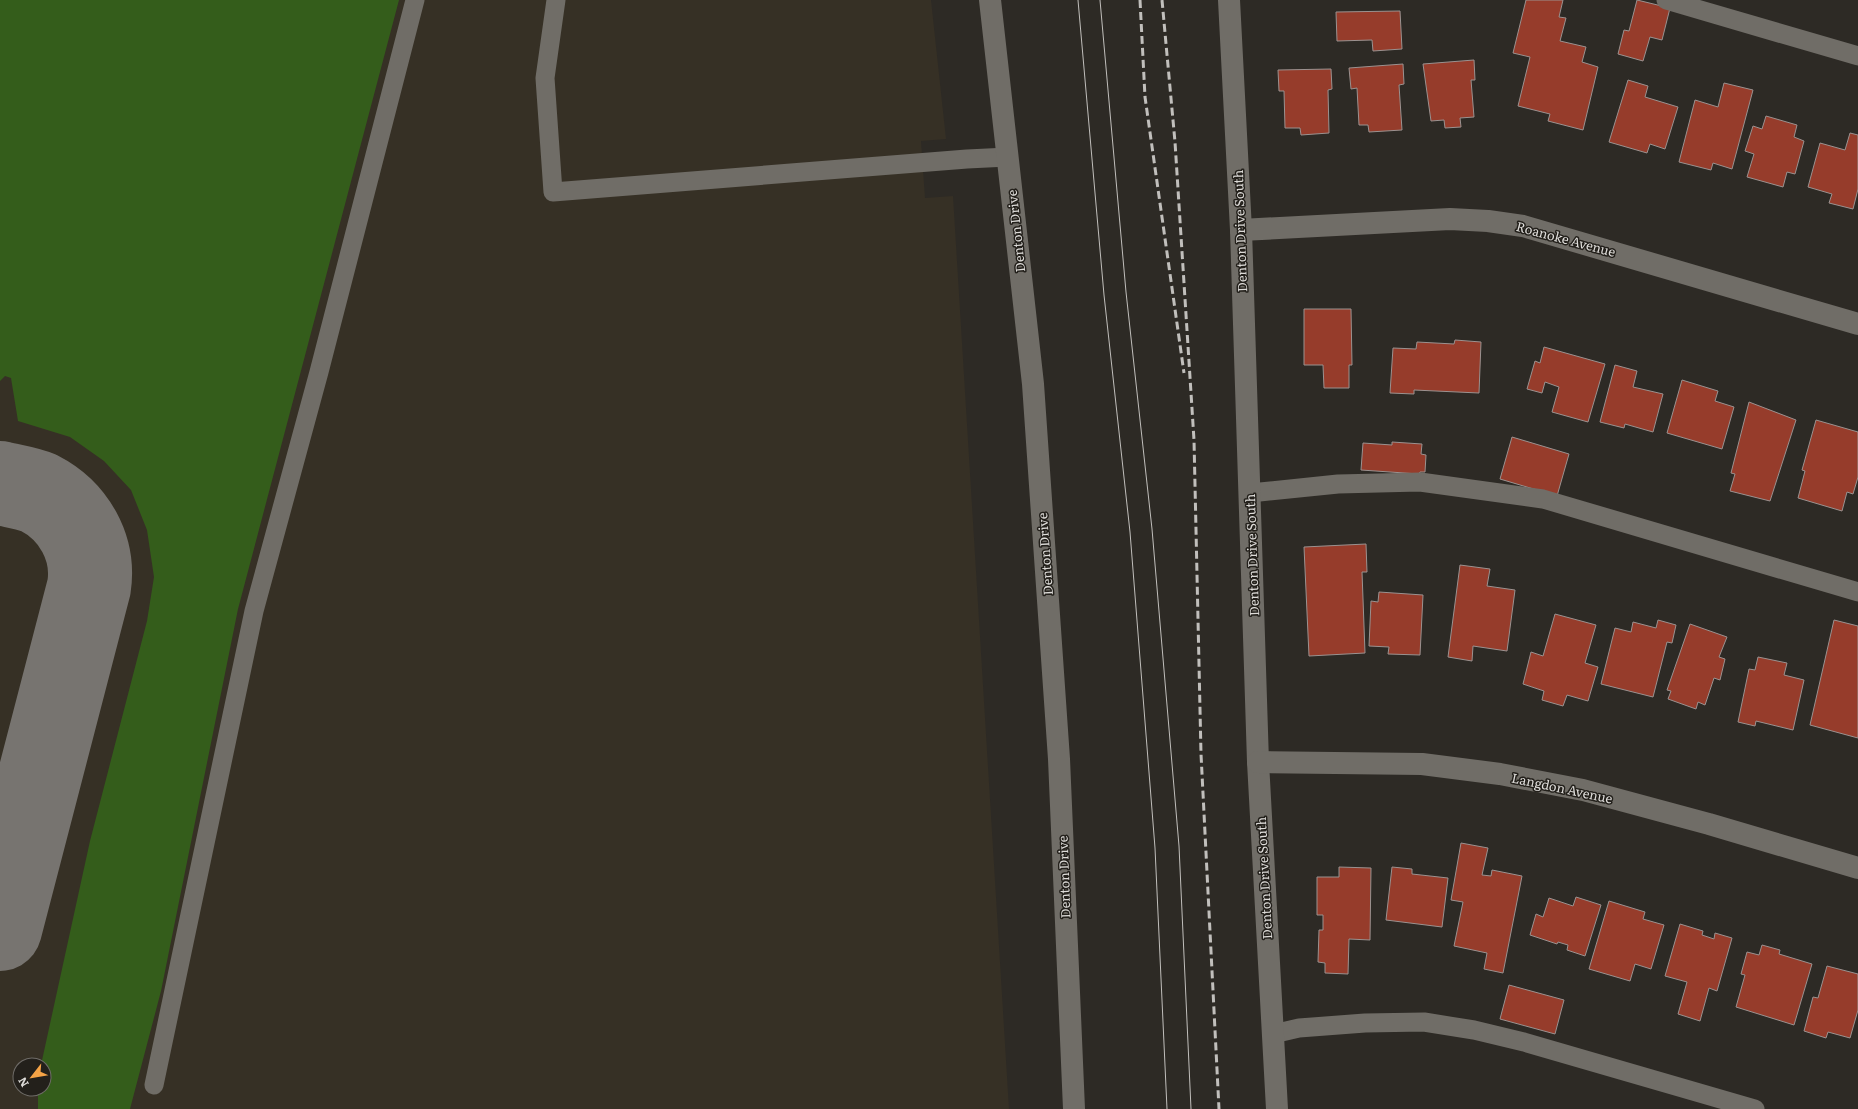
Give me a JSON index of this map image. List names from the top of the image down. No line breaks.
{"streets":{"street":["Denton Drive","Denton Drive South","Roanoke Avenue","Langdon Avenue"]},"crossings":[["Denton Drive South","Roanoke Avenue"],["Denton Drive South","Langdon Avenue"]],"north":"bottom left"}
